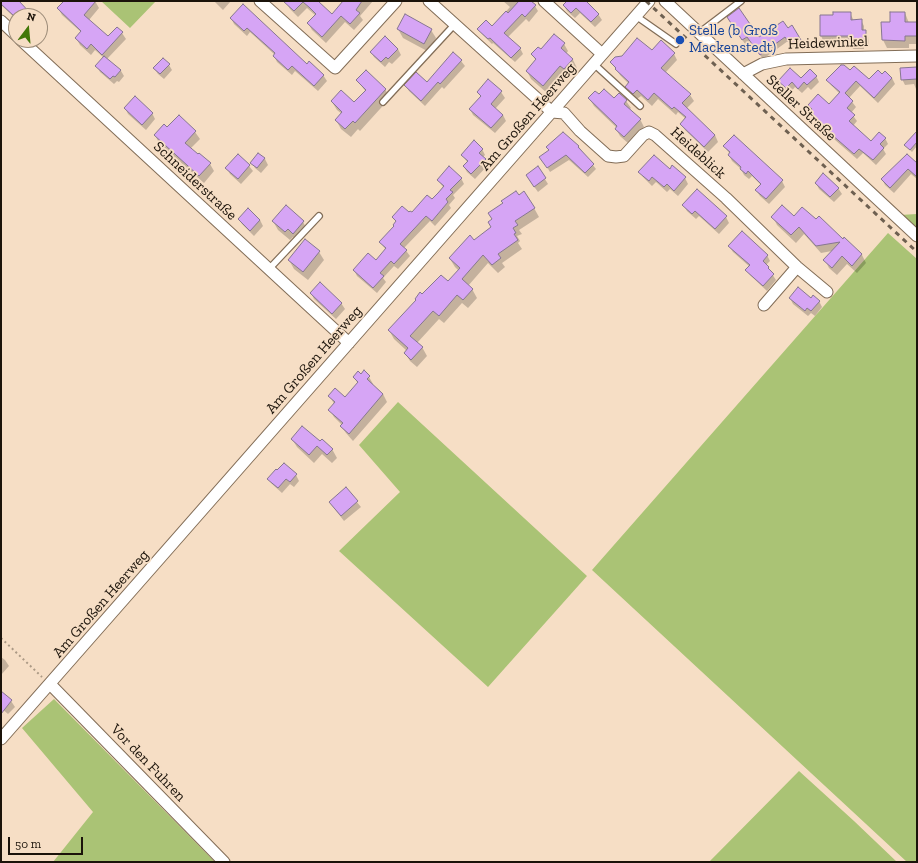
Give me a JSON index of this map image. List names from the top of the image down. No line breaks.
{"streets":{"street":["Heidewinkel","Steller Straße","Am Großen Heerweg","Heideblick","Schneiderstraße","Vor den Fuhren"]},"crossings":[["Heidewinkel","Steller Straße"],["Am Großen Heerweg","Heideblick"],["Am Großen Heerweg","Schneiderstraße"],["Am Großen Heerweg","Vor den Fuhren"]],"places":["Stelle (b Groß Mackenstedt)"],"scale_bar":"50 m","north":"top"}
